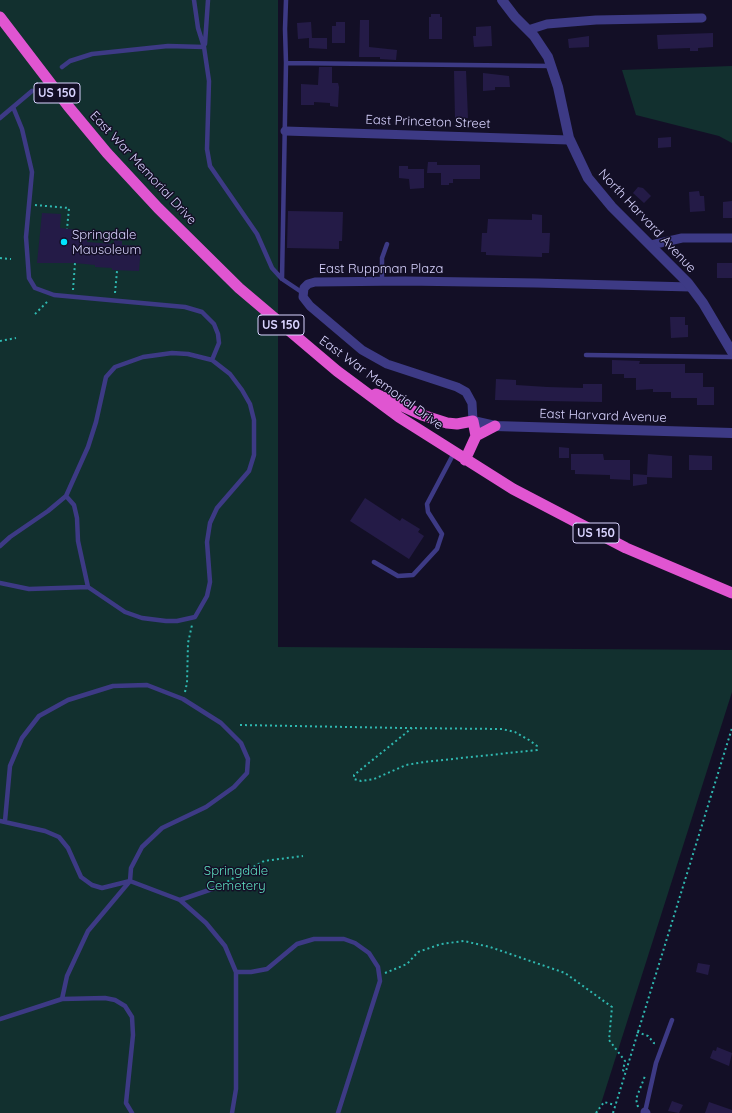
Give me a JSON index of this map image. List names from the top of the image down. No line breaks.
{"streets":{"highway":["US 150","East War Memorial Drive"],"street":["East Princeton Street","North Harvard Avenue","East Ruppman Plaza","East Harvard Avenue"]},"crossings":[["East Princeton Street","North Harvard Avenue"],["North Harvard Avenue","East Ruppman Plaza"]],"parks":["Springdale Cemetery"],"places":["Springdale Mausoleum"]}
